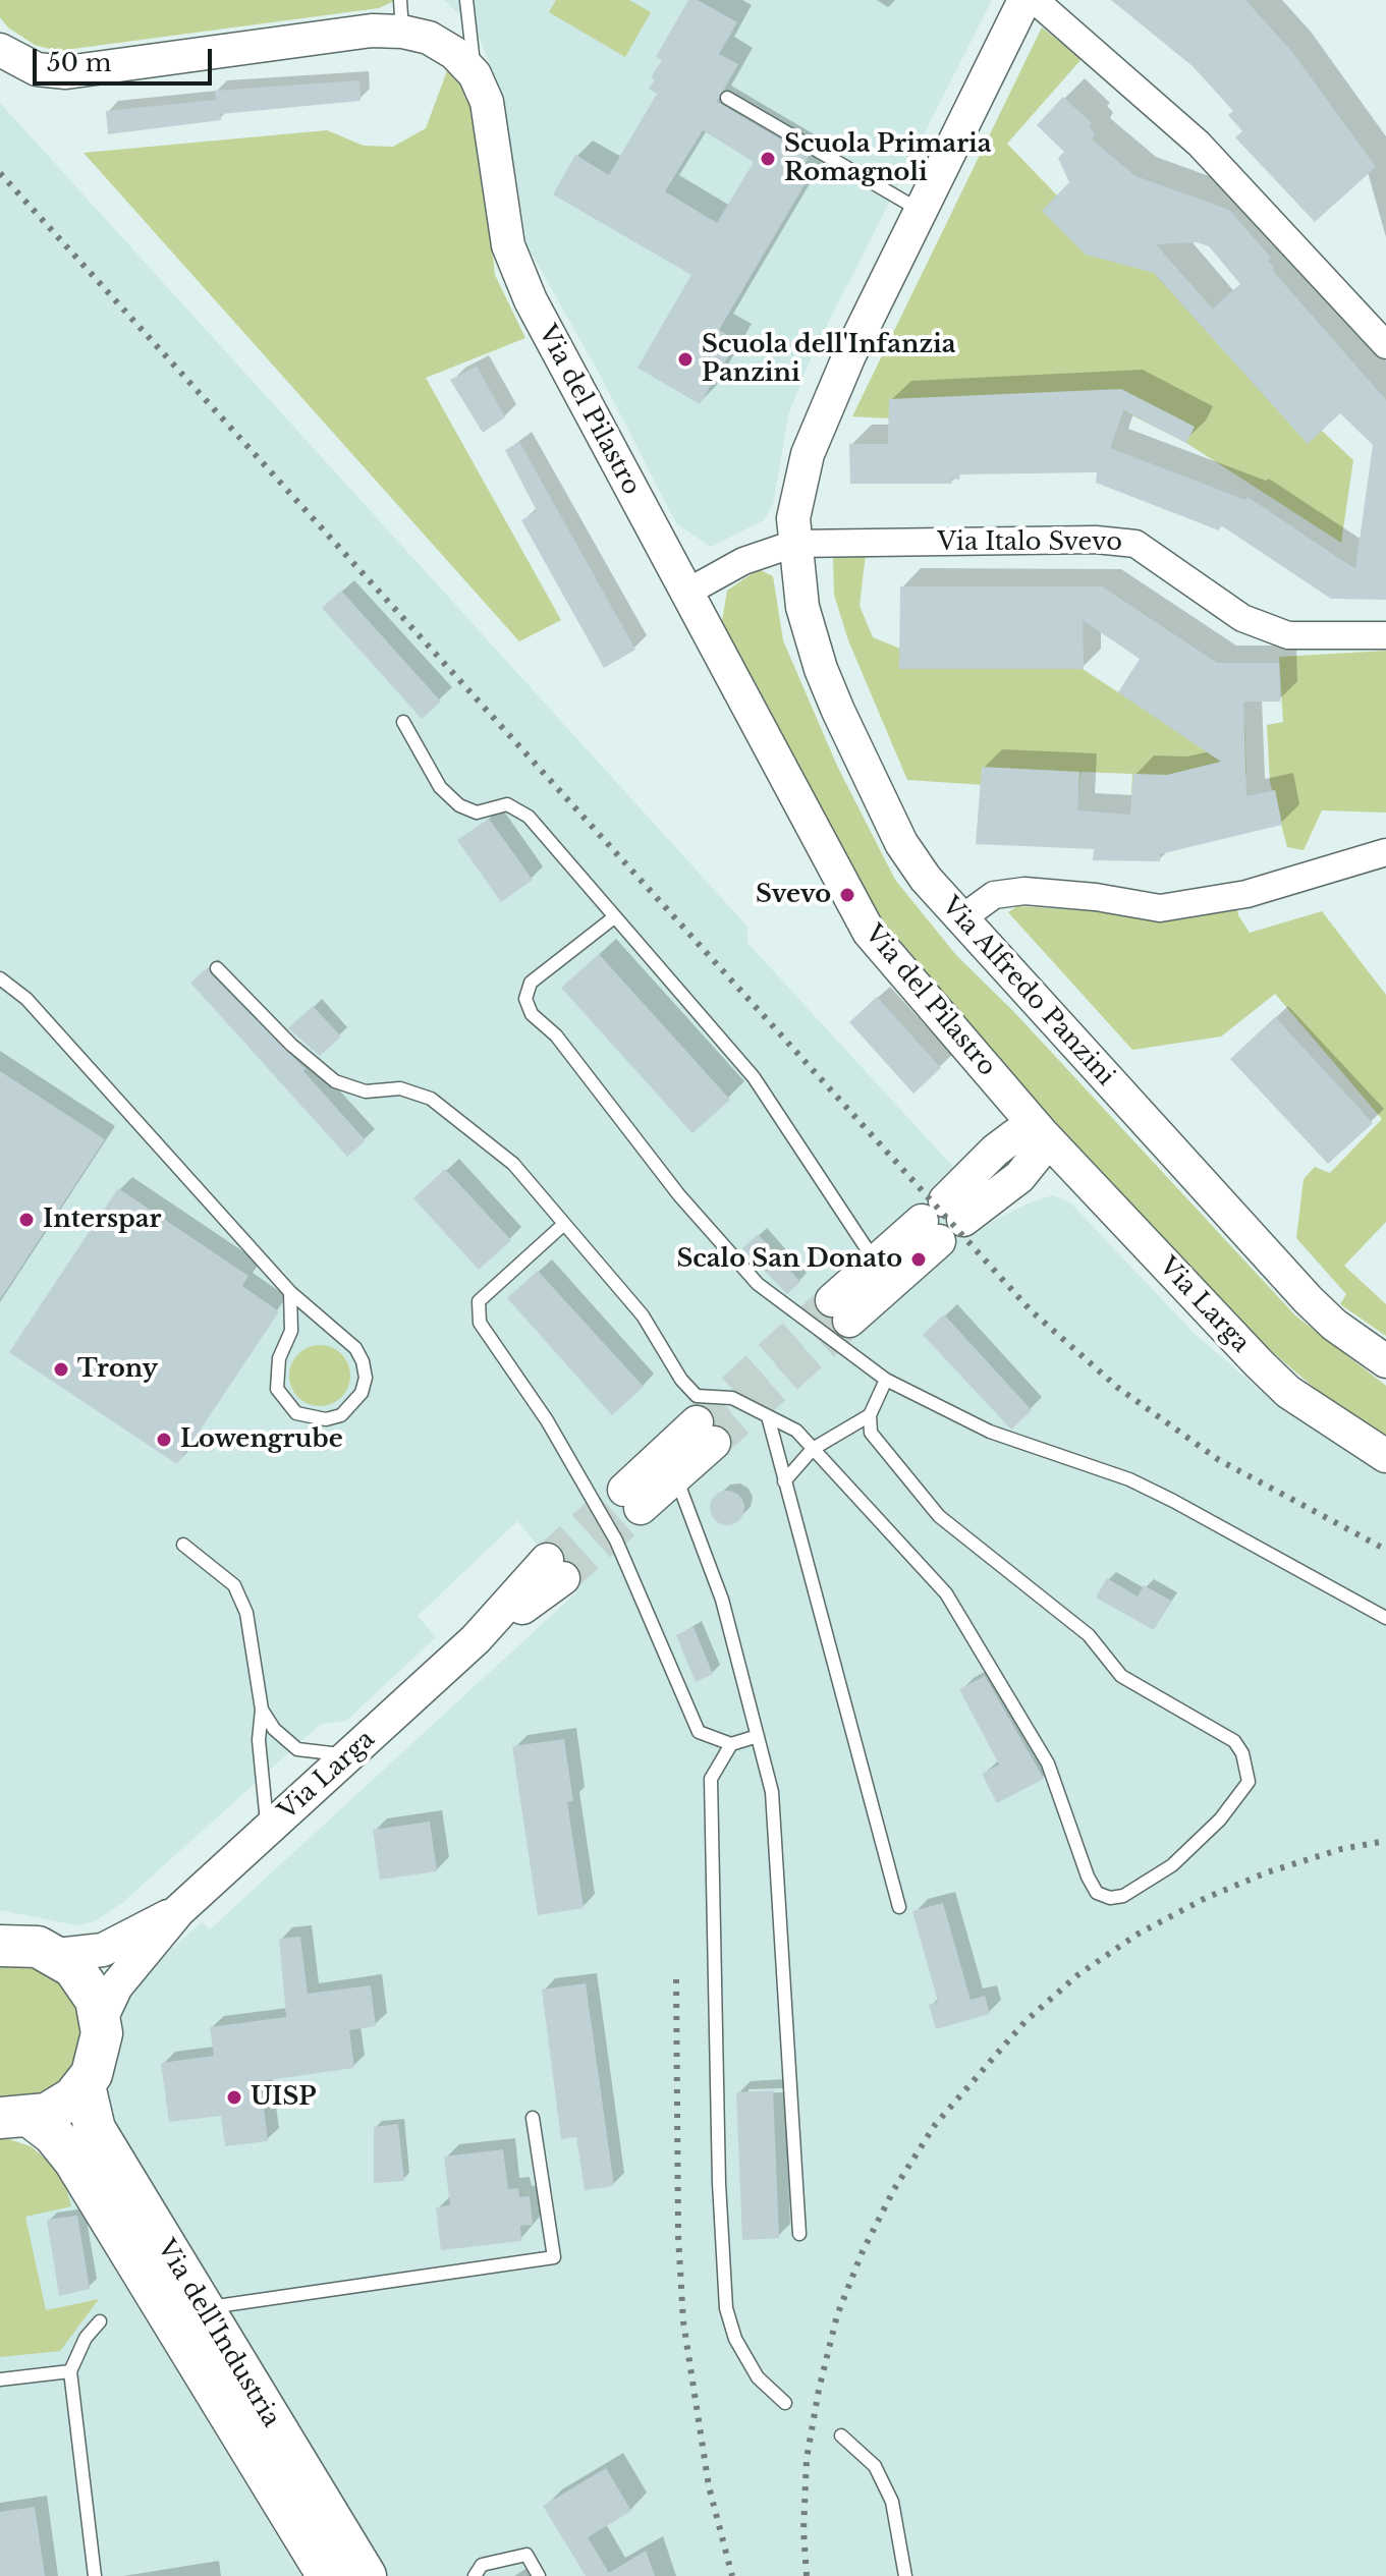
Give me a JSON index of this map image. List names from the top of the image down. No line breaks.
{"streets":{"main road":["Via dell'Industria"],"street":["Via del Pilastro","Via Italo Svevo","Via Alfredo Panzini","Via Larga"]},"crossings":[["Via del Pilastro","Via Larga"],["Via Italo Svevo","Via Alfredo Panzini"]],"places":["Scuola Primaria Romagnoli","Scuola dell'Infanzia Panzini","Svevo","Interspar","Scalo San Donato","Trony","Lowengrube","UISP"],"scale_bar":"50 m"}
